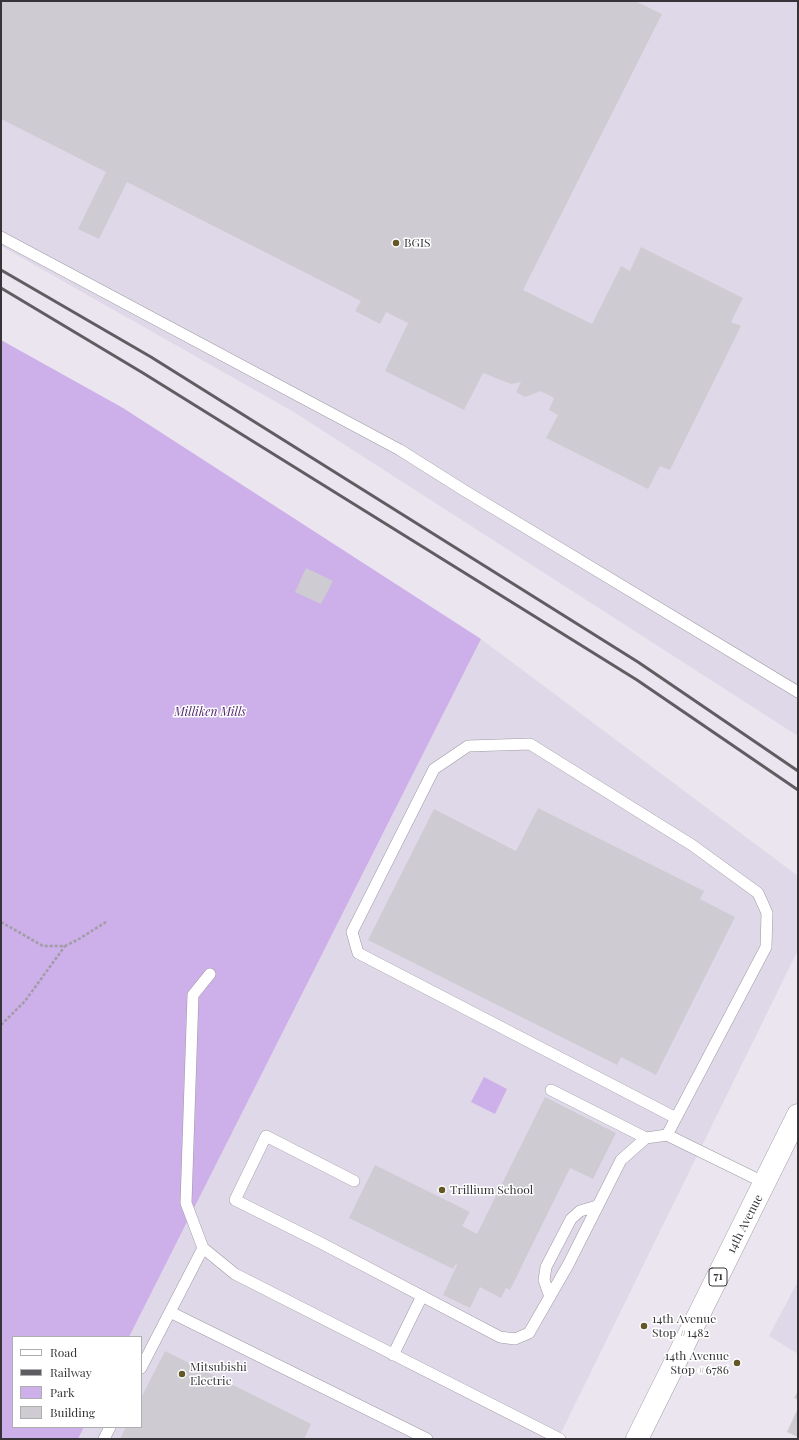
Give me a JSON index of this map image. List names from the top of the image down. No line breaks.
{"streets":{"main road":["14th Avenue","71"]},"parks":["Milliken Mills"],"places":["BGIS","Trillium School","14th Avenue Stop #1482","14th Avenue Stop #6786","Mitsubishi Electric"],"legend":["Road","Railway","Park","Building"]}
